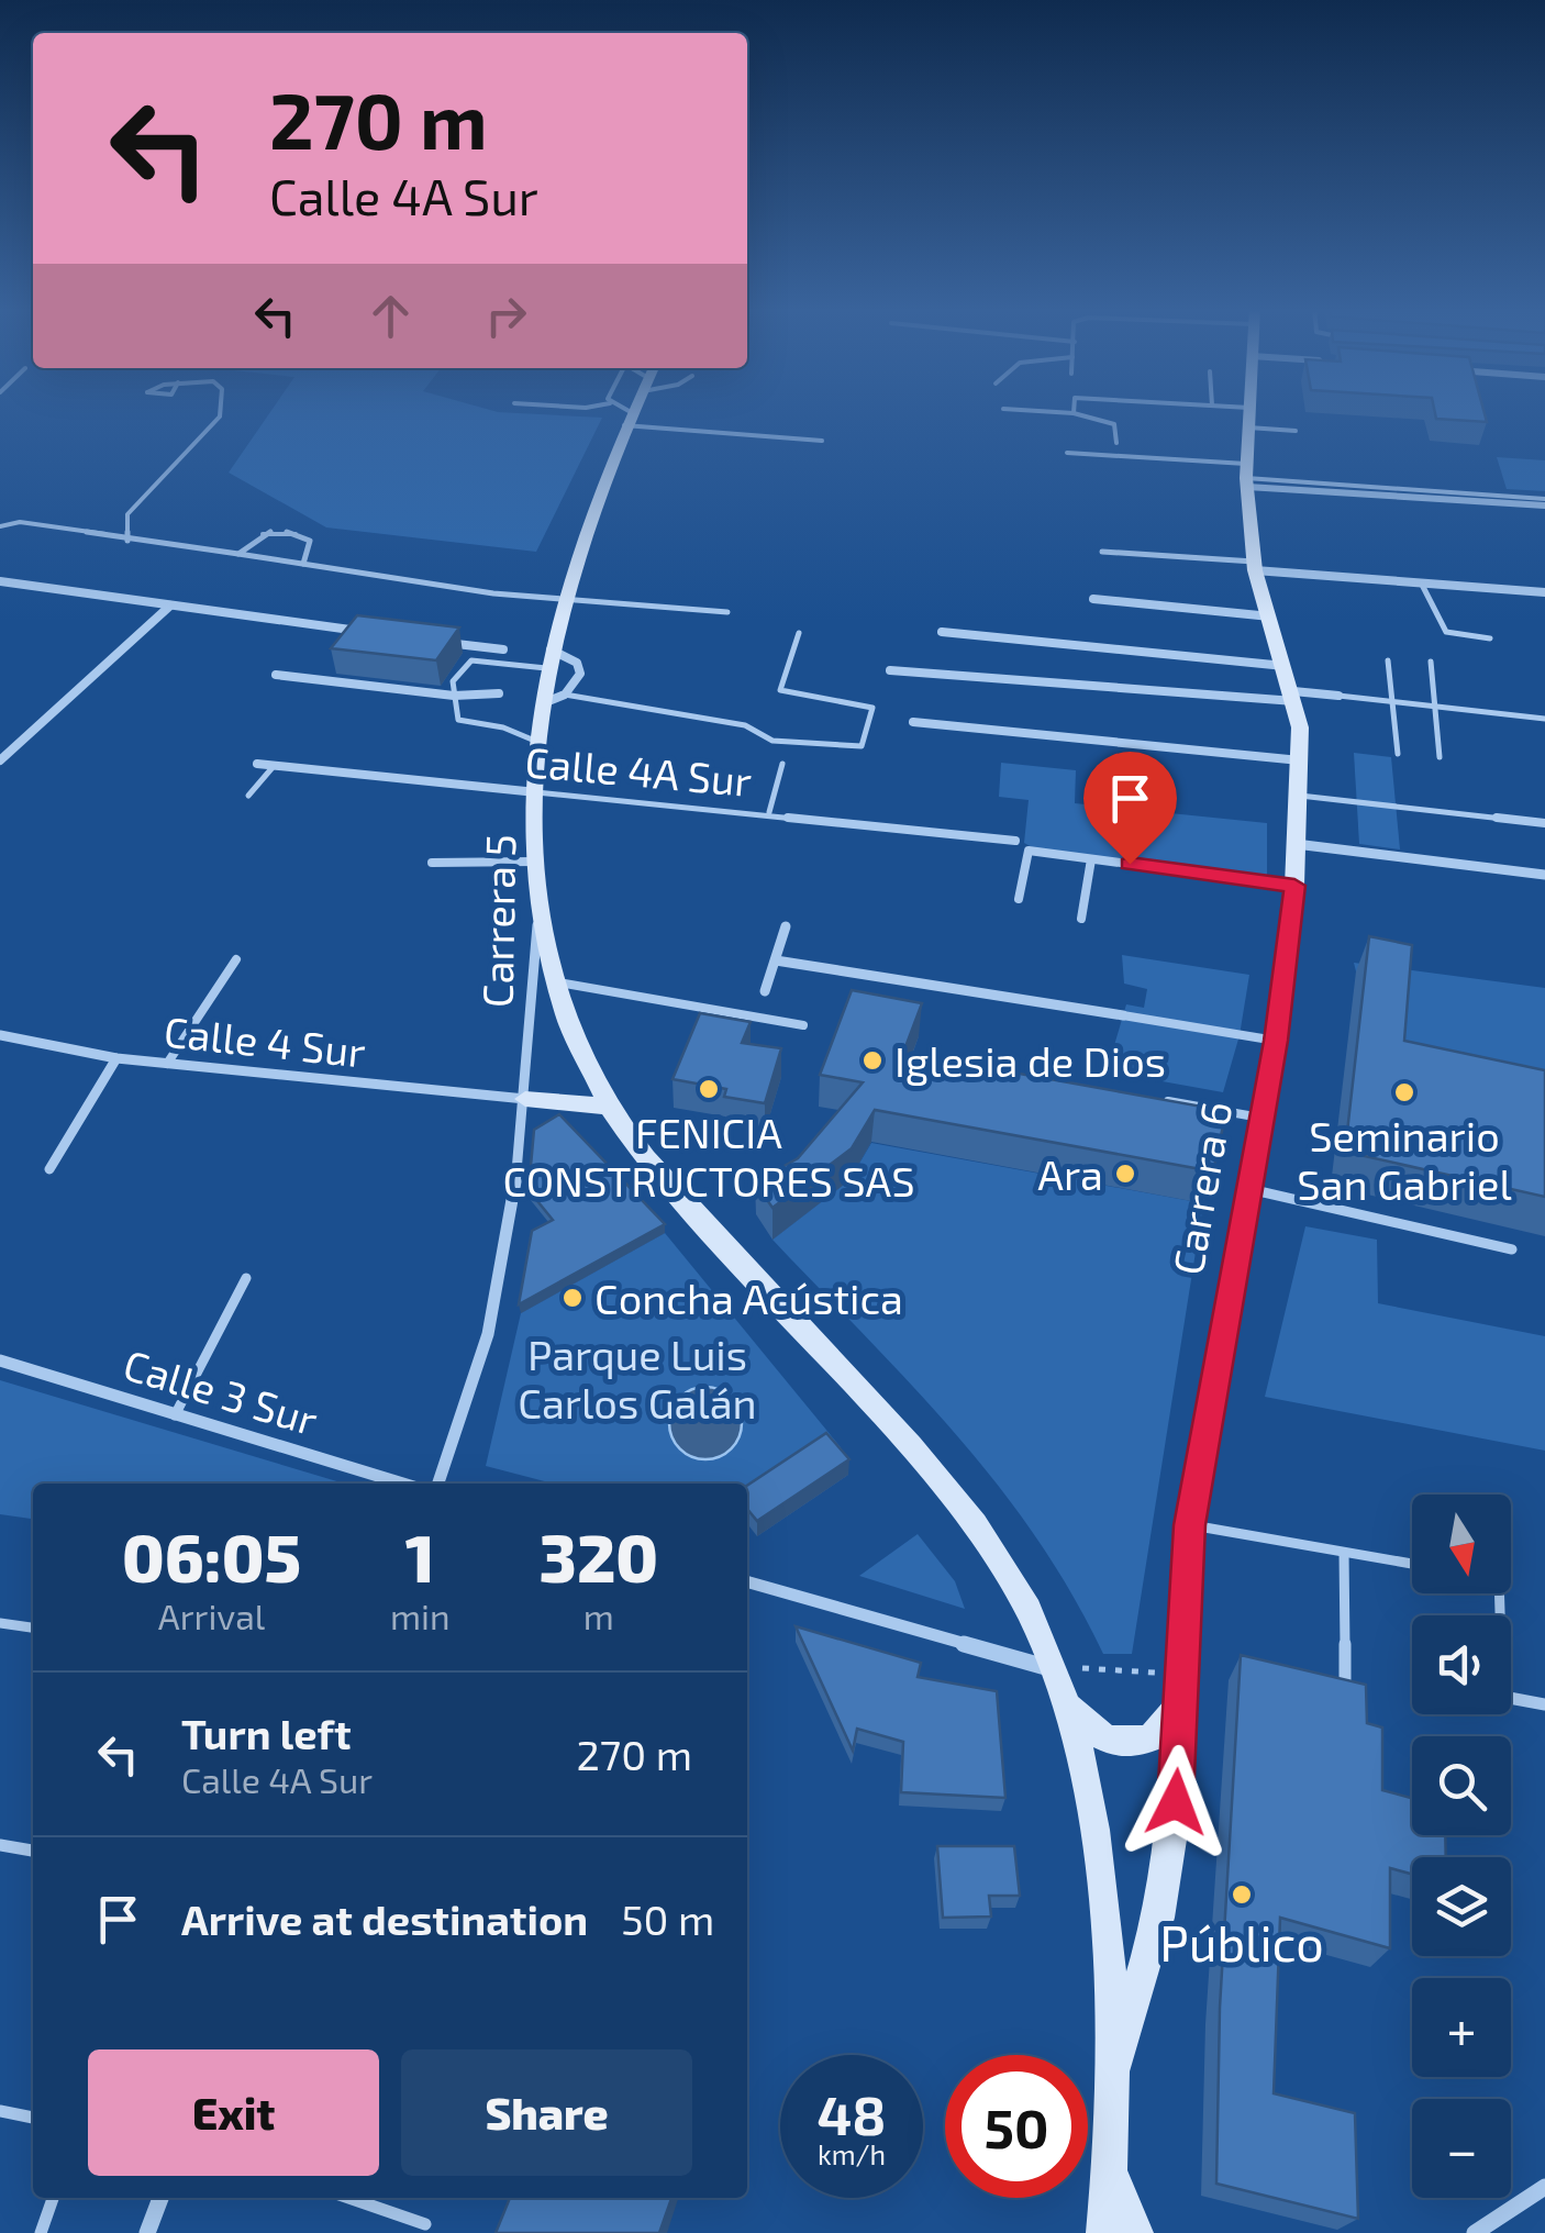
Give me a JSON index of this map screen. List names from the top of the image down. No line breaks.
{"streets":{"main road":["Carrera 5","Carrera 6"],"street":["Calle 4A Sur","Calle 4 Sur","Calle 3 Sur"]},"crossings":[["Calle 4A Sur","Carrera 5"],["Carrera 5","Calle 4 Sur"],["Carrera 5","Carrera 6"]],"parks":["Parque Luis Carlos Galán"],"places":["Iglesia de Dios","FENICIA CONSTRUCTORES SAS","Seminario San Gabriel","Ara","Concha Acústica","Público"],"north":"bottom","page":{"turn":["270 m","Calle 4A Sur"],"eta":["06:05","Arrival","1","min","320","m"],"map_buttons":["+","−"],"list":[{"name":"Turn left","note":"Calle 4A Sur","value":"270 m"},{"name":"Arrive at destination","value":"50 m"}],"buttons":["Exit","Share"],"speed":"48 km/h","limit":"50"}}
